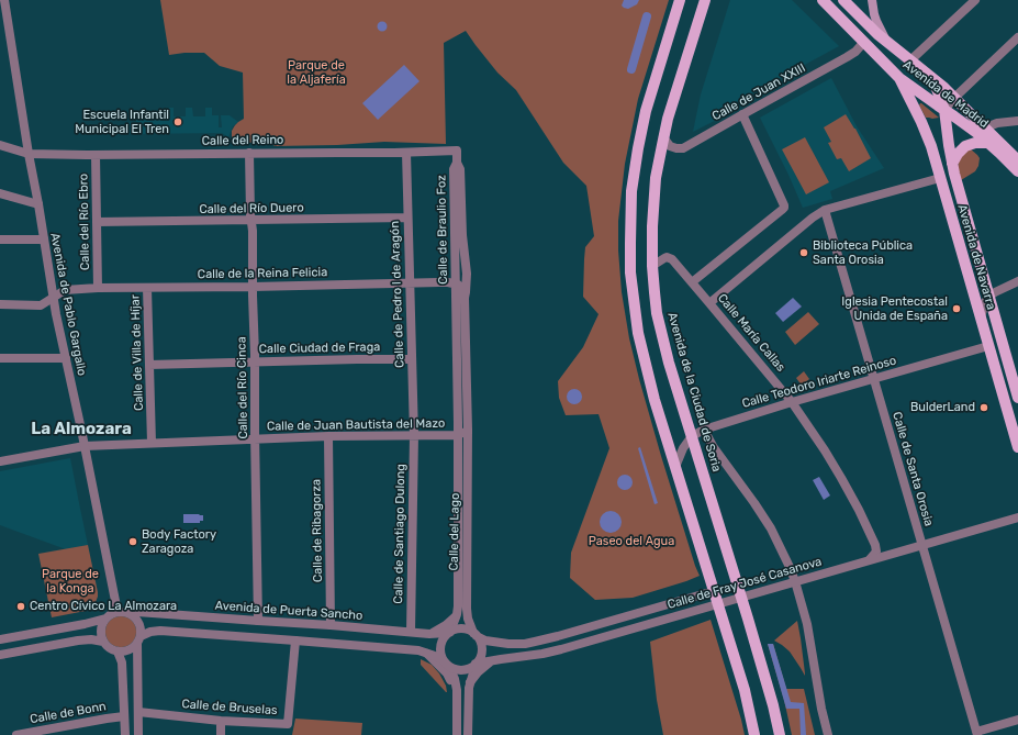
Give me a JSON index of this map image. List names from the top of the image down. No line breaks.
{"streets":{"main road":["Avenida de Madrid","Avenida de Navarra","Avenida de la Ciudad de Soria"],"street":["Calle de Juan XXIII","Calle del Reino","Calle del Río Duero","Calle del Río Ebro","Calle de Braulio Foz","Calle de la Reina Felicia","Calle de Pedro I de Aragón","Avenida de Pablo Gargallo","Calle María Callas","Calle Ciudad de Fraga","Calle de Villa de Híjar","Calle Teodoro Iriarte Reinoso","Calle del Río Cinca","Calle de Juan Bautista del Mazo","Calle de Santa Orosia","Calle de Ribagorza","Calle del Lago","Calle de Santiago Dulong","Calle de Fray José Casanova","Avenida de Puerta Sancho","Calle de Bruselas","Calle de Bonn"]},"crossings":[["Calle de Juan XXIII","Avenida de Madrid"],["Calle de Juan XXIII","Avenida de la Ciudad de Soria"],["Avenida de Madrid","Avenida de Navarra"],["Calle del Reino","Calle del Río Ebro"],["Calle del Reino","Calle de Braulio Foz"],["Calle del Reino","Calle de Pedro I de Aragón"],["Calle del Reino","Avenida de Pablo Gargallo"],["Calle del Reino","Calle del Río Cinca"],["Calle del Río Duero","Calle del Río Ebro"],["Calle del Río Duero","Calle de Pedro I de Aragón"],["Calle del Río Duero","Calle del Río Cinca"],["Calle del Río Ebro","Calle de la Reina Felicia"],["Calle de Braulio Foz","Calle de la Reina Felicia"],["Calle de Braulio Foz","Calle de Juan Bautista del Mazo"],["Calle de Braulio Foz","Calle del Lago"],["Avenida de Navarra","Calle Teodoro Iriarte Reinoso"],["Calle de la Reina Felicia","Calle de Pedro I de Aragón"],["Calle de la Reina Felicia","Avenida de Pablo Gargallo"],["Calle de la Reina Felicia","Calle de Villa de Híjar"],["Calle de la Reina Felicia","Calle del Río Cinca"],["Calle de Pedro I de Aragón","Calle Ciudad de Fraga"],["Calle de Pedro I de Aragón","Calle de Juan Bautista del Mazo"],["Calle de Pedro I de Aragón","Calle de Santiago Dulong"],["Avenida de Pablo Gargallo","Calle de Juan Bautista del Mazo"],["Avenida de Pablo Gargallo","Avenida de Puerta Sancho"],["Calle María Callas","Calle Teodoro Iriarte Reinoso"],["Calle María Callas","Avenida de la Ciudad de Soria"],["Calle María Callas","Calle de Fray José Casanova"],["Calle Ciudad de Fraga","Calle de Villa de Híjar"],["Calle Ciudad de Fraga","Calle del Río Cinca"],["Calle de Villa de Híjar","Calle de Juan Bautista del Mazo"],["Calle Teodoro Iriarte Reinoso","Avenida de la Ciudad de Soria"],["Calle Teodoro Iriarte Reinoso","Calle de Santa Orosia"],["Calle del Río Cinca","Calle de Juan Bautista del Mazo"],["Calle del Río Cinca","Avenida de Puerta Sancho"],["Avenida de la Ciudad de Soria","Calle de Fray José Casanova"],["Calle de Juan Bautista del Mazo","Calle de Ribagorza"],["Calle de Juan Bautista del Mazo","Calle del Lago"],["Calle de Juan Bautista del Mazo","Calle de Santiago Dulong"],["Calle de Santa Orosia","Calle de Fray José Casanova"],["Calle de Ribagorza","Avenida de Puerta Sancho"],["Calle del Lago","Calle de Fray José Casanova"],["Calle del Lago","Avenida de Puerta Sancho"],["Calle de Santiago Dulong","Avenida de Puerta Sancho"],["Calle de Fray José Casanova","Avenida de Puerta Sancho"]],"districts":["La Almozara"],"parks":["Parque de la Aljafería","Paseo del Agua","Parque de la Konga"],"places":["Escuela Infantil Municipal El Tren","Biblioteca Pública Santa Orosia","Iglesia Pentecostal Unida de España","BulderLand","Body Factory Zaragoza","Centro Cívico La Almozara"]}
